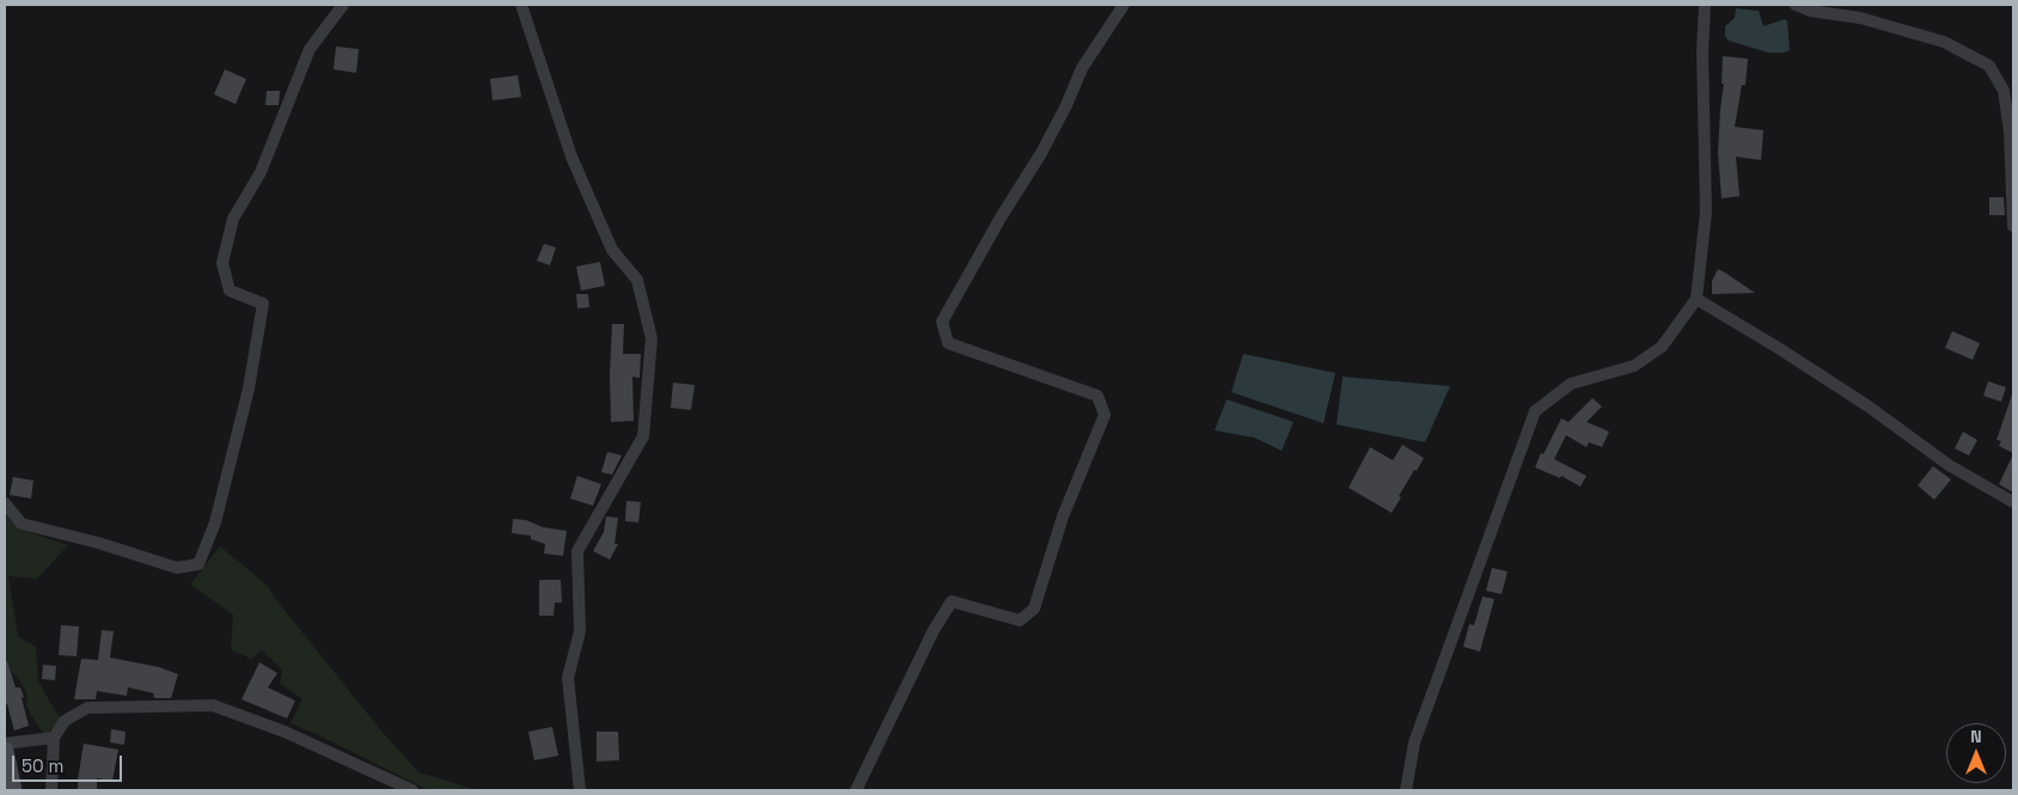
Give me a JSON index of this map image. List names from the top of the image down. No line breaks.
{"scale_bar":"50 m","north":"top"}
